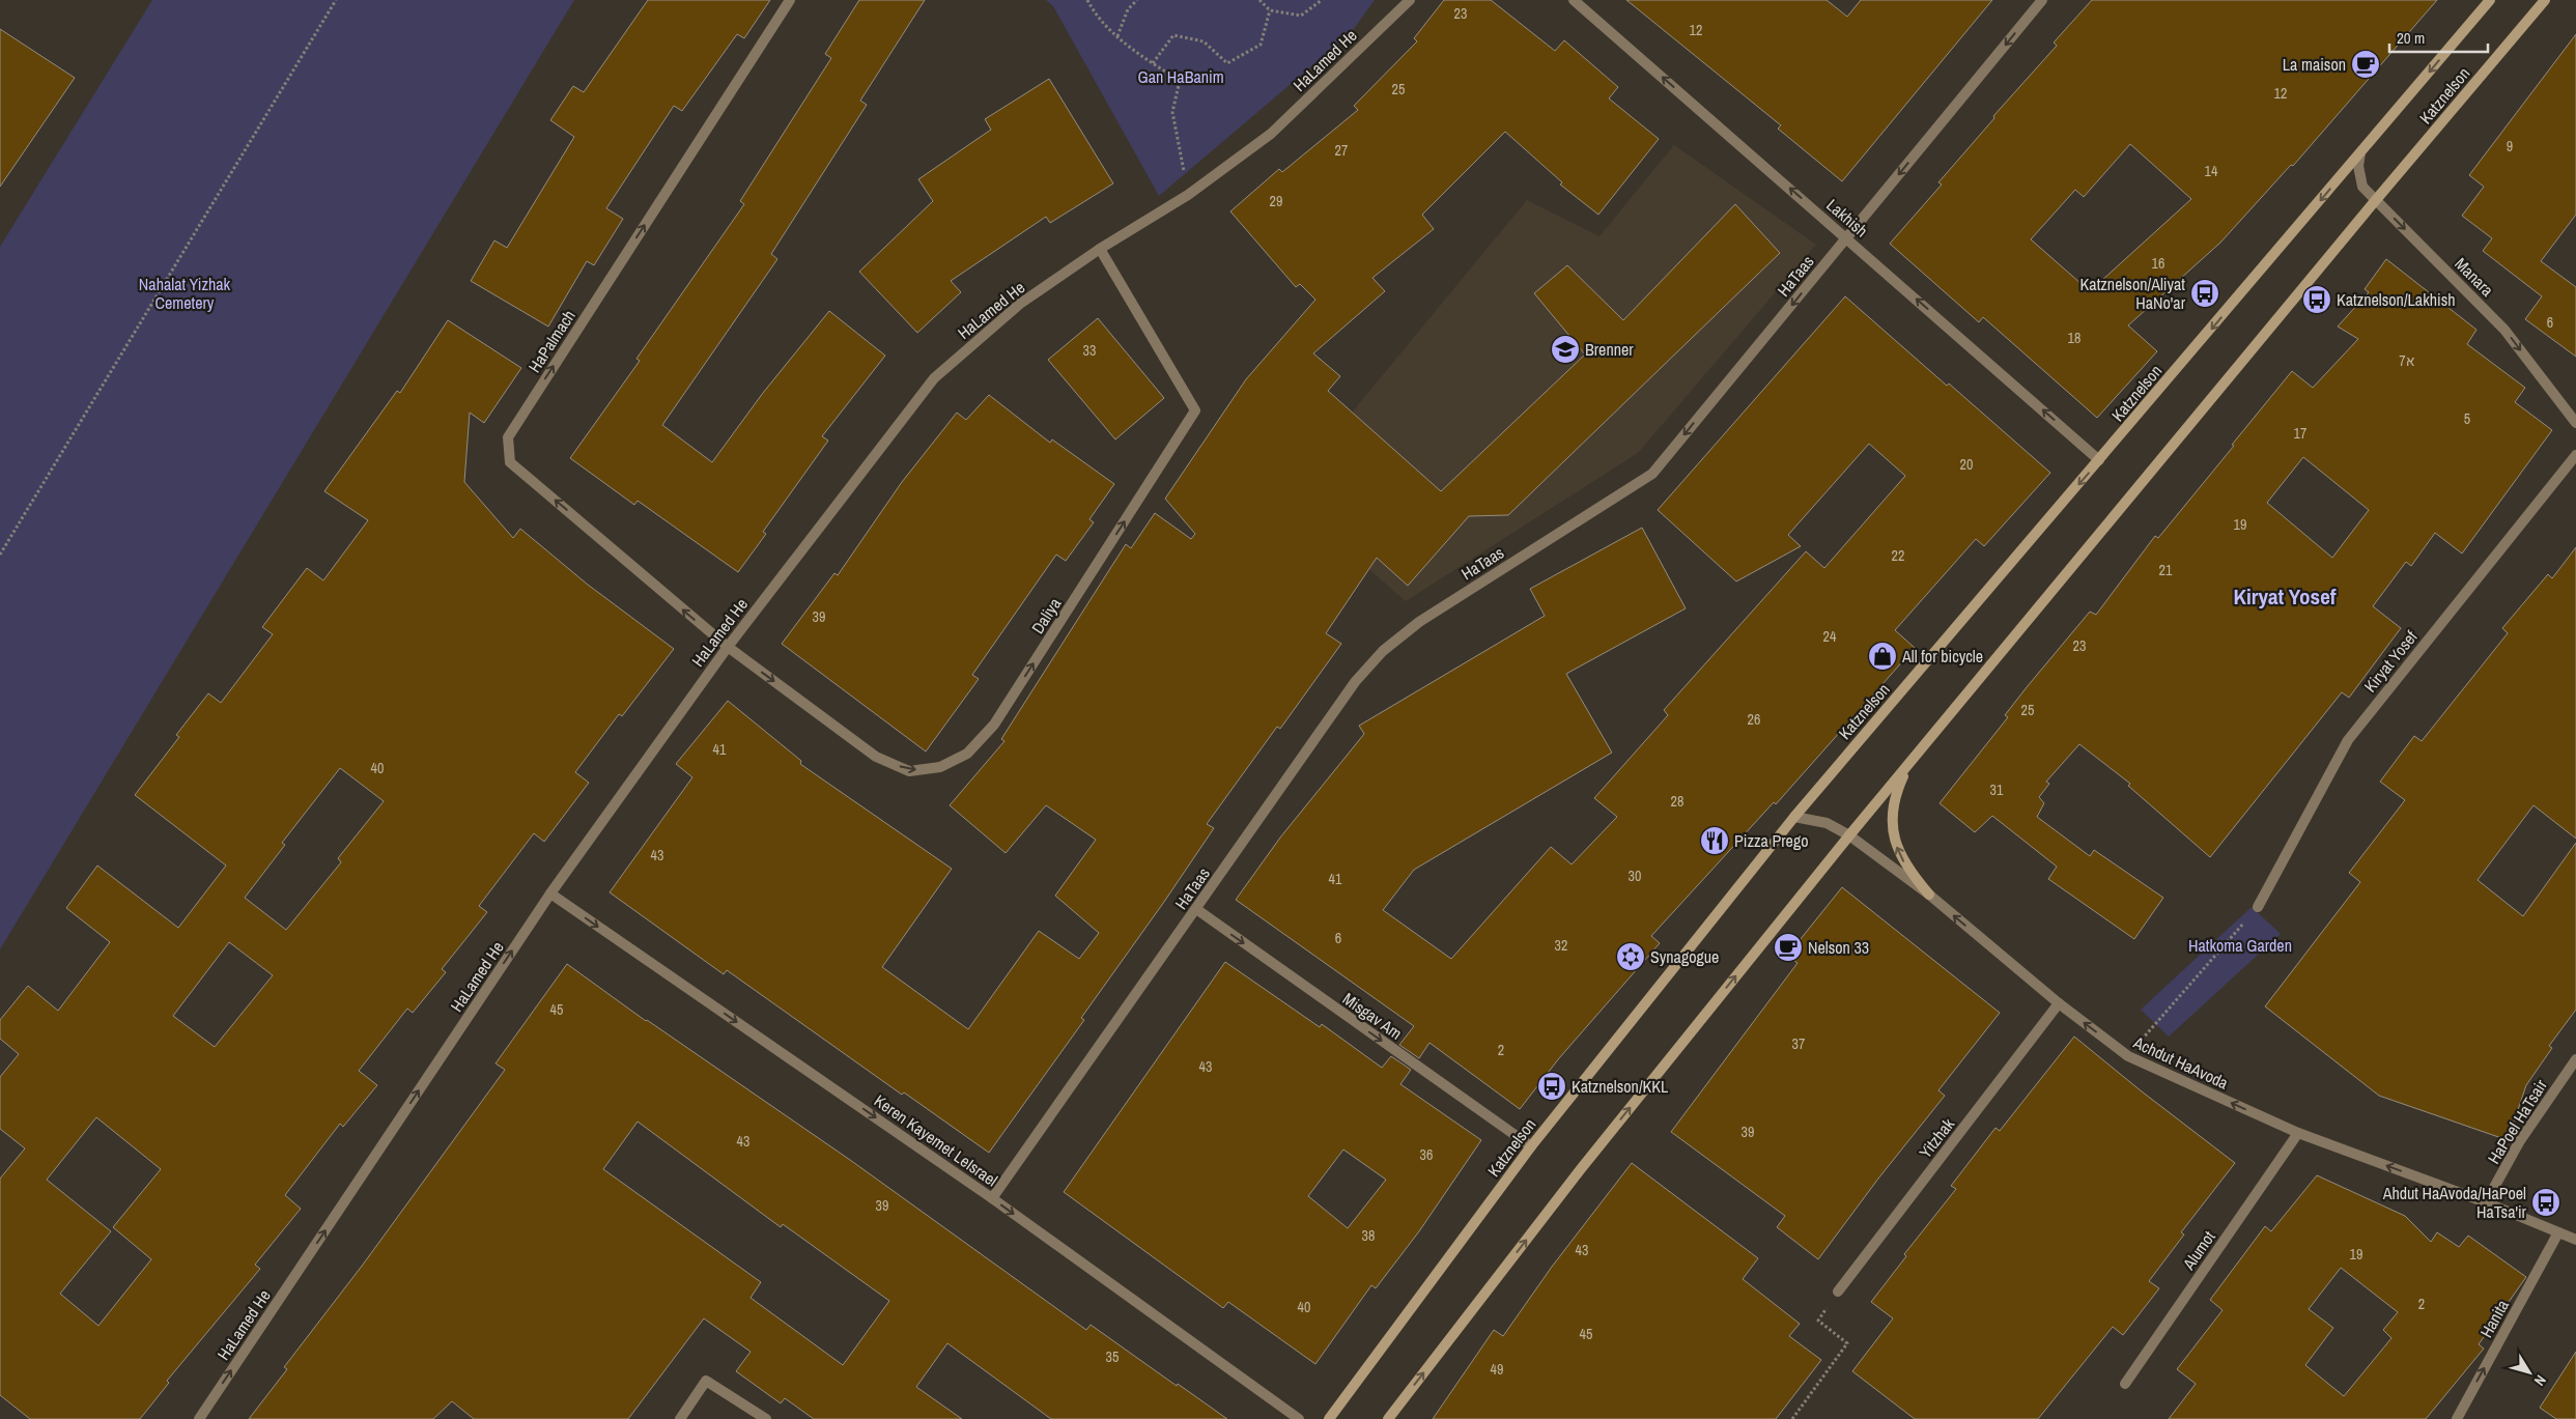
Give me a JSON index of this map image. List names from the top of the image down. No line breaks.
{"streets":{"street":["HaLamed He","Katznelson","Lakhish","HaTaas","Manara","HaPalmach","Daliya","Kiryat Yosef","Misgav Am","Achdut HaAvoda","HaPoel HaTsair","Yitzhak","Keren Kayemet LeIsrael","Alumot","Hanita"]},"crossings":[["HaLamed He","HaPalmach"],["HaLamed He","Daliya"],["HaLamed He","Keren Kayemet LeIsrael"],["Katznelson","Lakhish"],["Katznelson","Manara"],["Katznelson","Misgav Am"],["Katznelson","Achdut HaAvoda"],["Lakhish","HaTaas"],["HaTaas","Misgav Am"],["HaTaas","Keren Kayemet LeIsrael"],["HaPalmach","Daliya"],["Achdut HaAvoda","HaPoel HaTsair"],["Achdut HaAvoda","Yitzhak"],["Achdut HaAvoda","Alumot"],["Achdut HaAvoda","Hanita"]],"one_way":["Lakhish","HaTaas","Manara","Misgav Am","Achdut HaAvoda","Keren Kayemet LeIsrael","Hanita"],"districts":["Kiryat Yosef"],"parks":["Gan HaBanim","Nahalat Yizhak Cemetery","Hatkoma Garden"],"places":{"cafe":["La maison","Nelson 33"],"bus stop":["Katznelson/Aliyat HaNo'ar","Katznelson/Lakhish","Katznelson/KKL","Ahdut HaAvoda/HaPoel HaTsa'ir"],"school or university":["Brenner"],"shop":["All for bicycle"],"restaurant":["Pizza Prego"],"synagogue":["Synagogue"]},"house_numbers":["23","12","25","12","9","27","14","29","16","6","18","33","7א","5","17","20","19","22","21","39","24","23","25","26","41","40","31","28","43","30","41","6","32","45","37","2","43","39","43","36","39","38","43","19","2","40","45","35","49"],"scale_bar":"20 m","north":"bottom right"}
